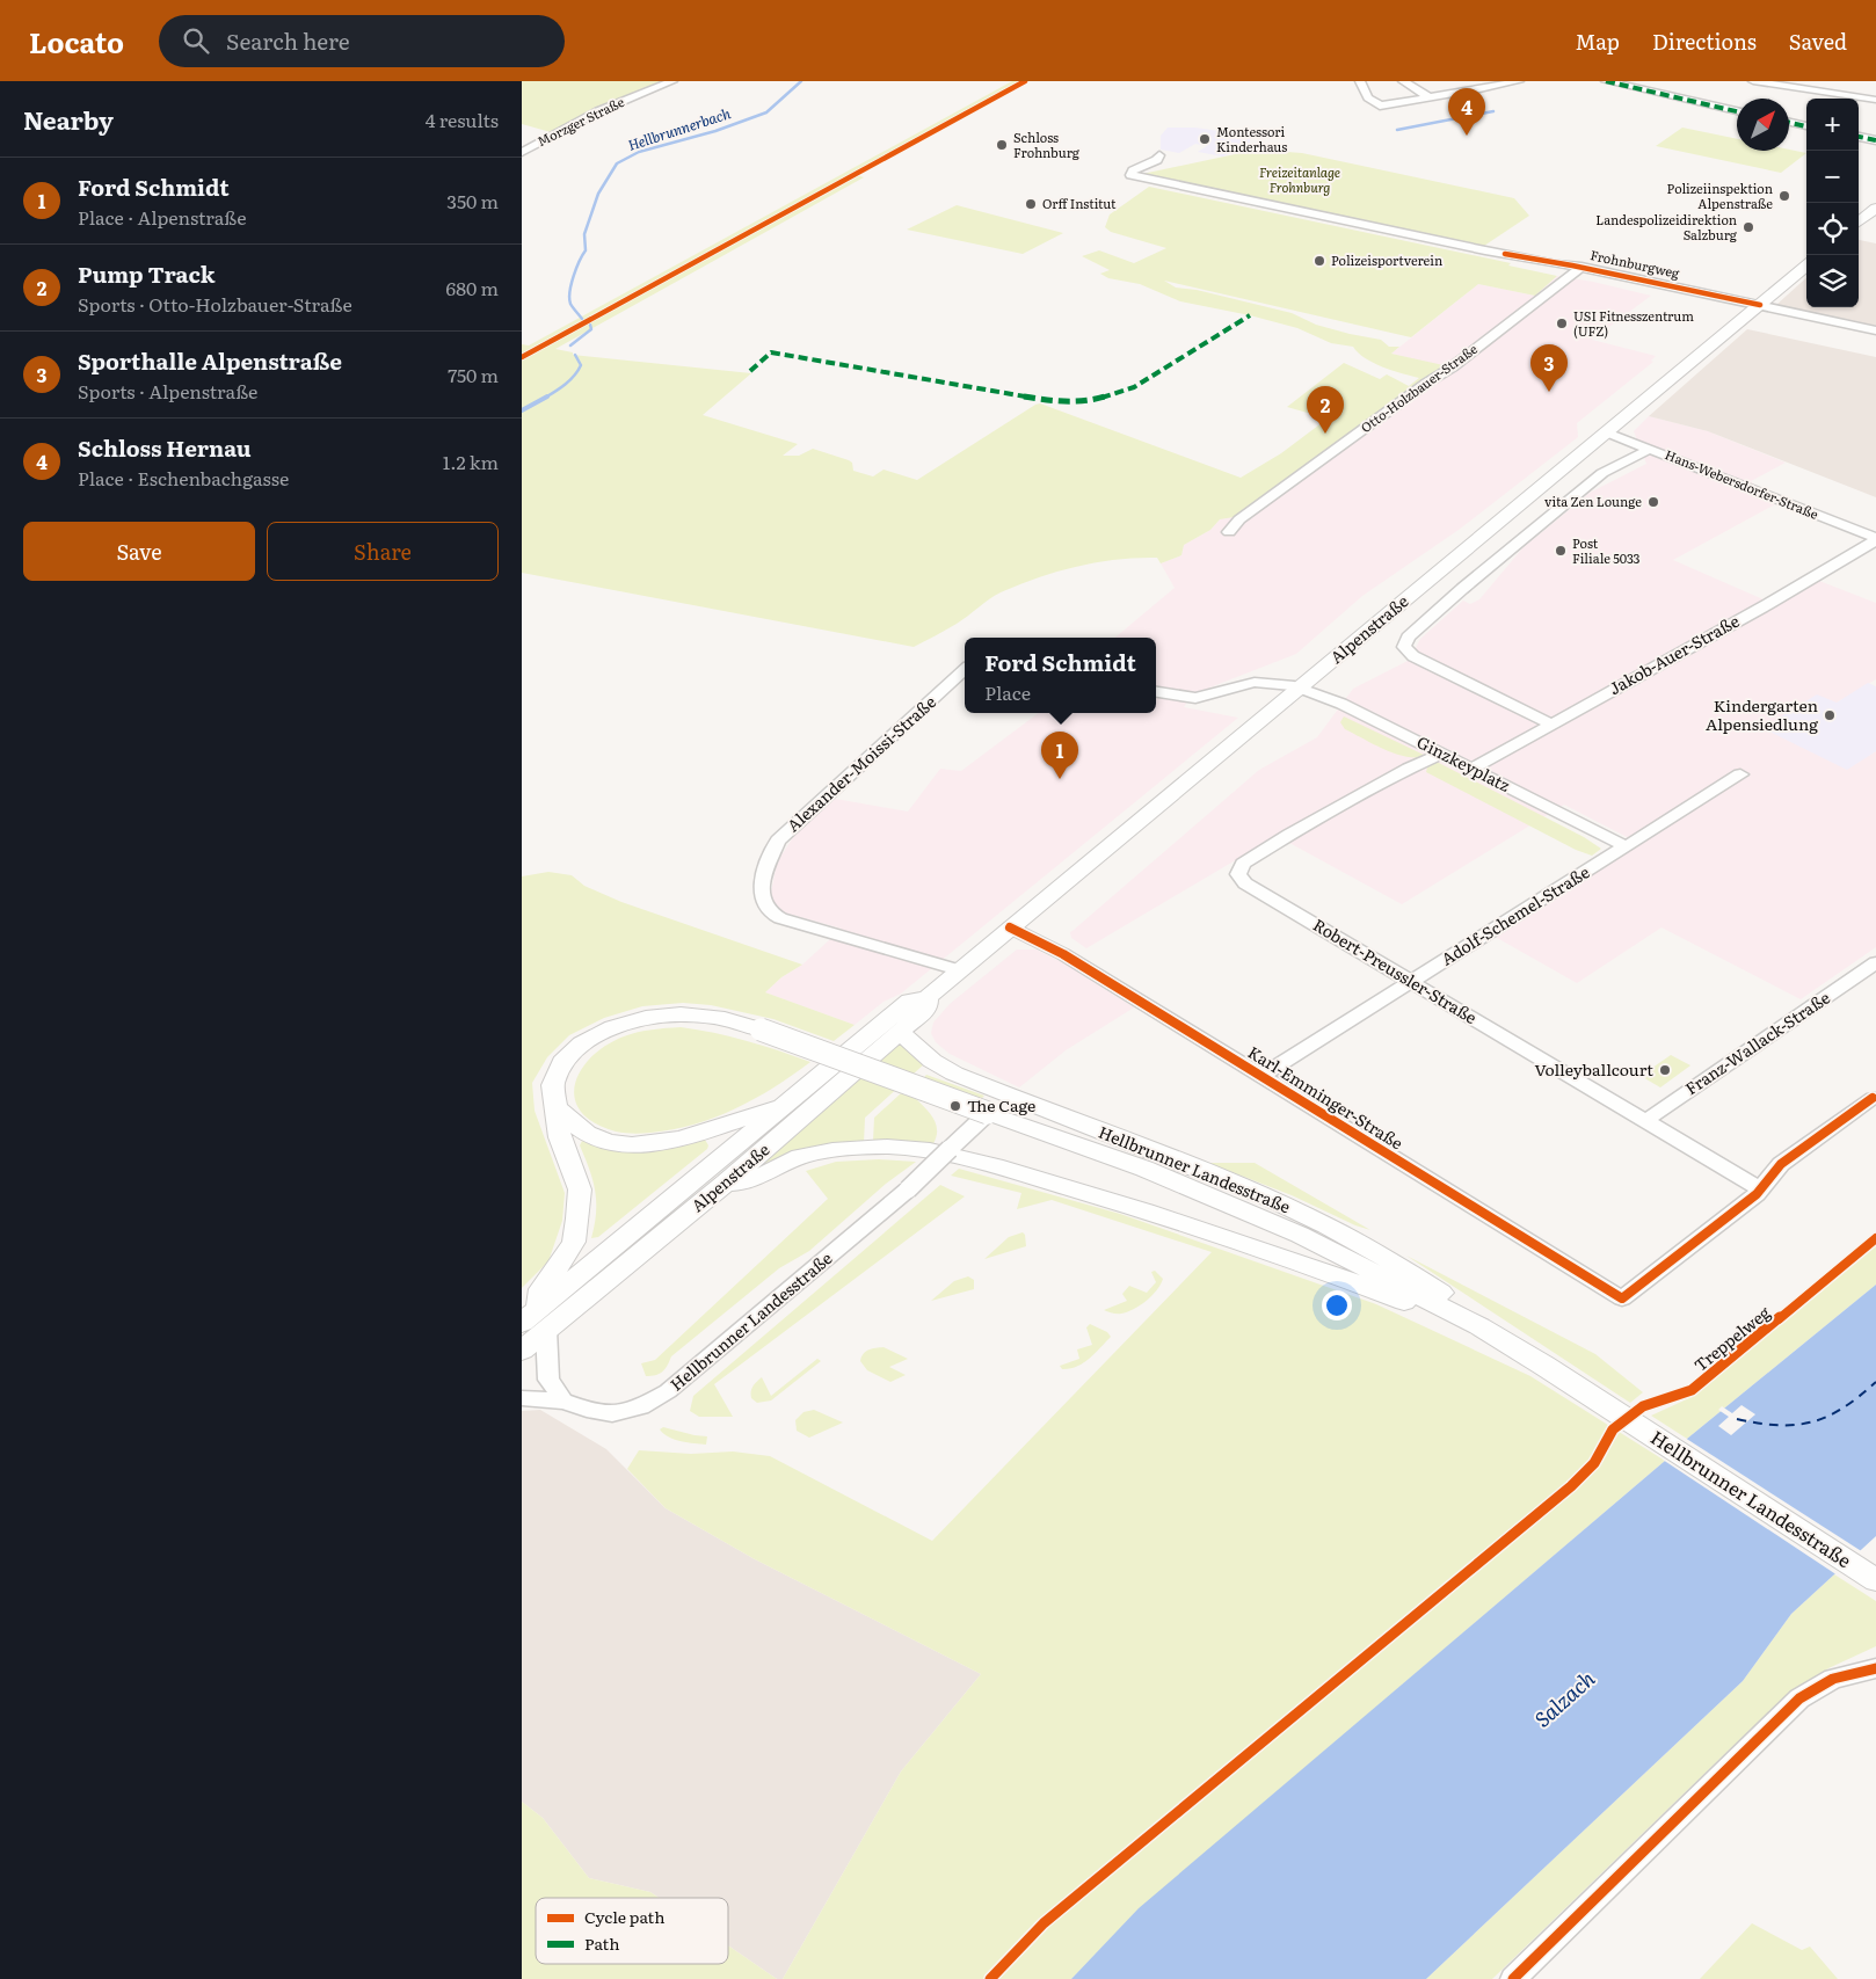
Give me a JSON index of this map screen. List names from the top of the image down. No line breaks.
{"streets":{"main road":["Alpenstraße","Hellbrunner Landesstraße"],"street":["Morzger Straße","Frohnburgweg","Otto-Holzbauer-Straße","Hans-Webersdorfer-Straße","Jakob-Auer-Straße","Alexander-Moissi-Straße","Ginzkeyplatz","Adolf-Schemel-Straße","Robert-Preussler-Straße","Franz-Wallack-Straße","Karl-Emminger-Straße"],"cycle path":["Treppelweg"]},"crossings":[["Frohnburgweg","Otto-Holzbauer-Straße"],["Frohnburgweg","Alpenstraße"],["Hans-Webersdorfer-Straße","Alpenstraße"],["Hans-Webersdorfer-Straße","Jakob-Auer-Straße"],["Alpenstraße","Jakob-Auer-Straße"],["Alpenstraße","Alexander-Moissi-Straße"],["Alpenstraße","Ginzkeyplatz"],["Alpenstraße","Karl-Emminger-Straße"],["Alpenstraße","Hellbrunner Landesstraße"],["Jakob-Auer-Straße","Ginzkeyplatz"],["Ginzkeyplatz","Adolf-Schemel-Straße"],["Ginzkeyplatz","Robert-Preussler-Straße"],["Adolf-Schemel-Straße","Robert-Preussler-Straße"],["Adolf-Schemel-Straße","Karl-Emminger-Straße"],["Robert-Preussler-Straße","Franz-Wallack-Straße"],["Robert-Preussler-Straße","Karl-Emminger-Straße"]],"water":["Hellbrunnerbach","Salzach"],"parks":["Freizeitanlage Frohnburg"],"places":["Montessori Kinderhaus","Schloss Frohnburg","Polizeiinspektion Alpenstraße","Orff Institut","Landespolizeidirektion Salzburg","Polizeisportverein","USI Fitnesszentrum (UFZ)","vita Zen Lounge","Post Filiale 5033","Kindergarten Alpensiedlung","Volleyballcourt","The Cage"],"legend":["Cycle path","Path"],"north":"top right","page":{"header":"Locato","search":"Search here","nav":["Map","Directions","Saved"],"heading":["Nearby","4 results"],"pins":["4","3","2","1"],"map_buttons":["+","−"],"list":[{"mark":"1","name":"Ford Schmidt","note":"Place · Alpenstraße","value":"350 m"},{"mark":"2","name":"Pump Track","note":"Sports · Otto-Holzbauer-Straße","value":"680 m"},{"mark":"3","name":"Sporthalle Alpenstraße","note":"Sports · Alpenstraße","value":"750 m"},{"mark":"4","name":"Schloss Hernau","note":"Place · Eschenbachgasse","value":"1.2 km"}],"buttons":["Save","Share"],"popup":["Ford Schmidt","Place"]}}
